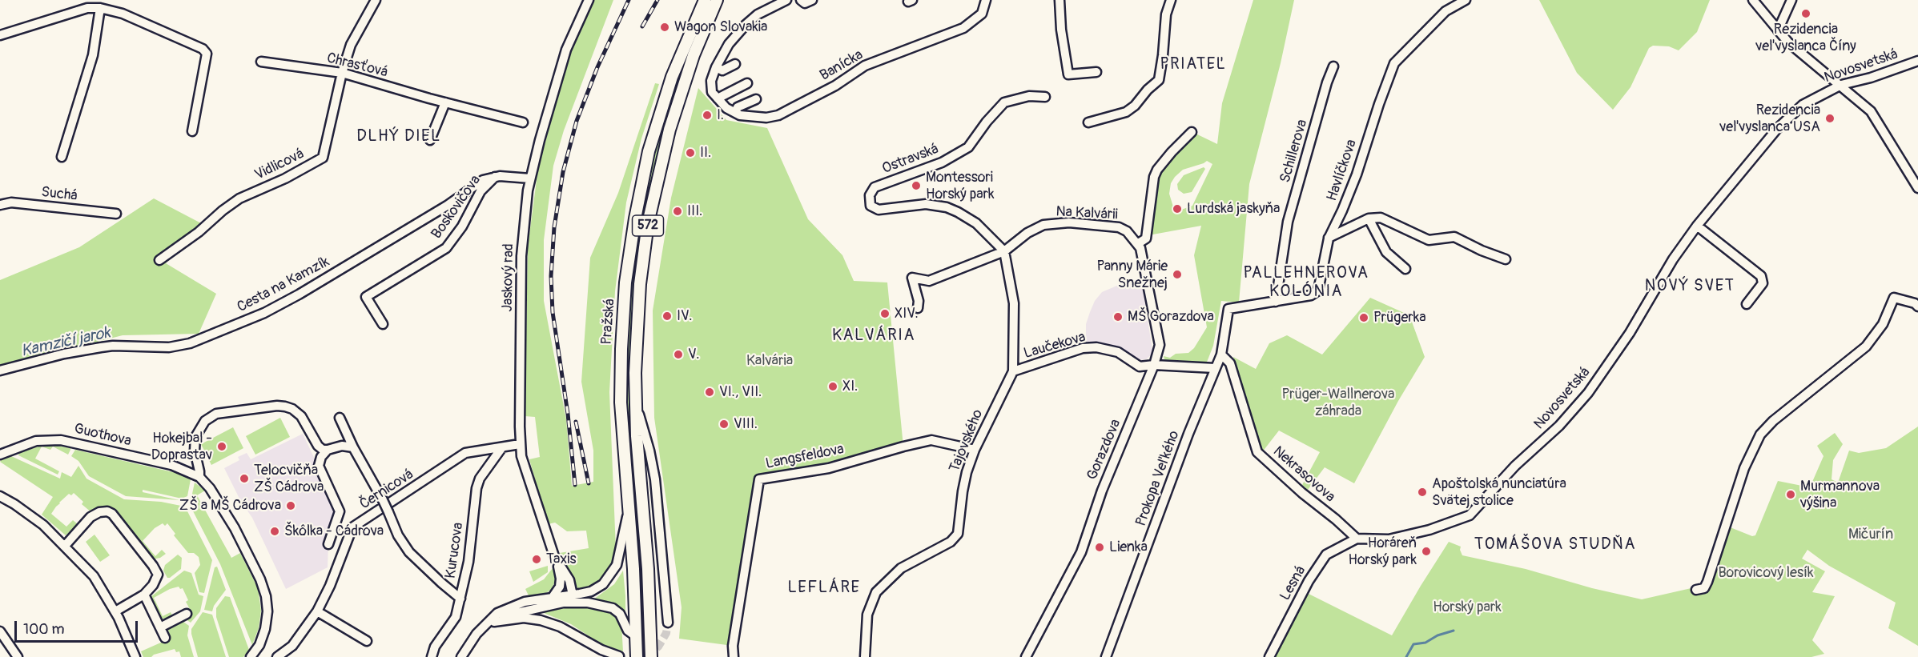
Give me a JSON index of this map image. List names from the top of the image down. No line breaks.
{"streets":{"main road":["572","Pražská"],"street":["Chrasťová","Banícka","Novosvetská","Schillerova","Ostravská","Vidlicová","Havlíčkova","Suchá","Boskovičova","Na Kalvárii","Jaskový rad","Cesta na Kamzík","Laučekova","Guothova","Tajovského","Gorazdova","Langsfeldova","Nekrasovova","Prokopa Veľkého","Černicová","Kurucova","Lesná"]},"crossings":[["Chrasťová","Vidlicová"],["Novosvetská","Nekrasovova"],["Novosvetská","Lesná"],["Schillerova","Havlíčkova"],["Ostravská","Na Kalvárii"],["Ostravská","Tajovského"],["Havlíčkova","Prokopa Veľkého"],["Boskovičova","Cesta na Kamzík"],["Na Kalvárii","Tajovského"],["Na Kalvárii","Gorazdova"],["Jaskový rad","Cesta na Kamzík"],["Jaskový rad","Černicová"],["Laučekova","Tajovského"],["Laučekova","Gorazdova"],["Laučekova","Prokopa Veľkého"],["Tajovského","Langsfeldova"],["Nekrasovova","Prokopa Veľkého"],["Nekrasovova","Lesná"],["Černicová","Kurucova"]],"districts":["PRIATEĽ","DLHÝ DIEL","PALLEHNEROVA KOLÓNIA","NOVÝ SVET","KALVÁRIA","TOMÁŠOVA STUDŇA","LEFLÁRE"],"water":["Kamzičí jarok"],"parks":["Kalvária","Prüger-Wallnerova záhrada","Mičurín","Borovicový lesík","Horský park"],"places":["Rezidencia veľvyslanca Číny","Wagon Slovakia","I.","Rezidencia veľvyslanca USA","II.","Montessori Horský park","Lurdská jaskyňa","III.","Panny Márie Snežnej","XIV.","IV.","MŠ Gorazdova","Prügerka","V.","XI.","VI., VII.","VIII.","Hokejbal - Doprastav","Telocvičňa ZŠ Cádrova","Apoštolská nunciatúra Svätej stolice","Murmannova výšina","ZŠ a MŠ Cádrova","Škôlka - Cádrova","Lienka","Horáreň Horský park","Taxis"],"scale_bar":"100 m"}
